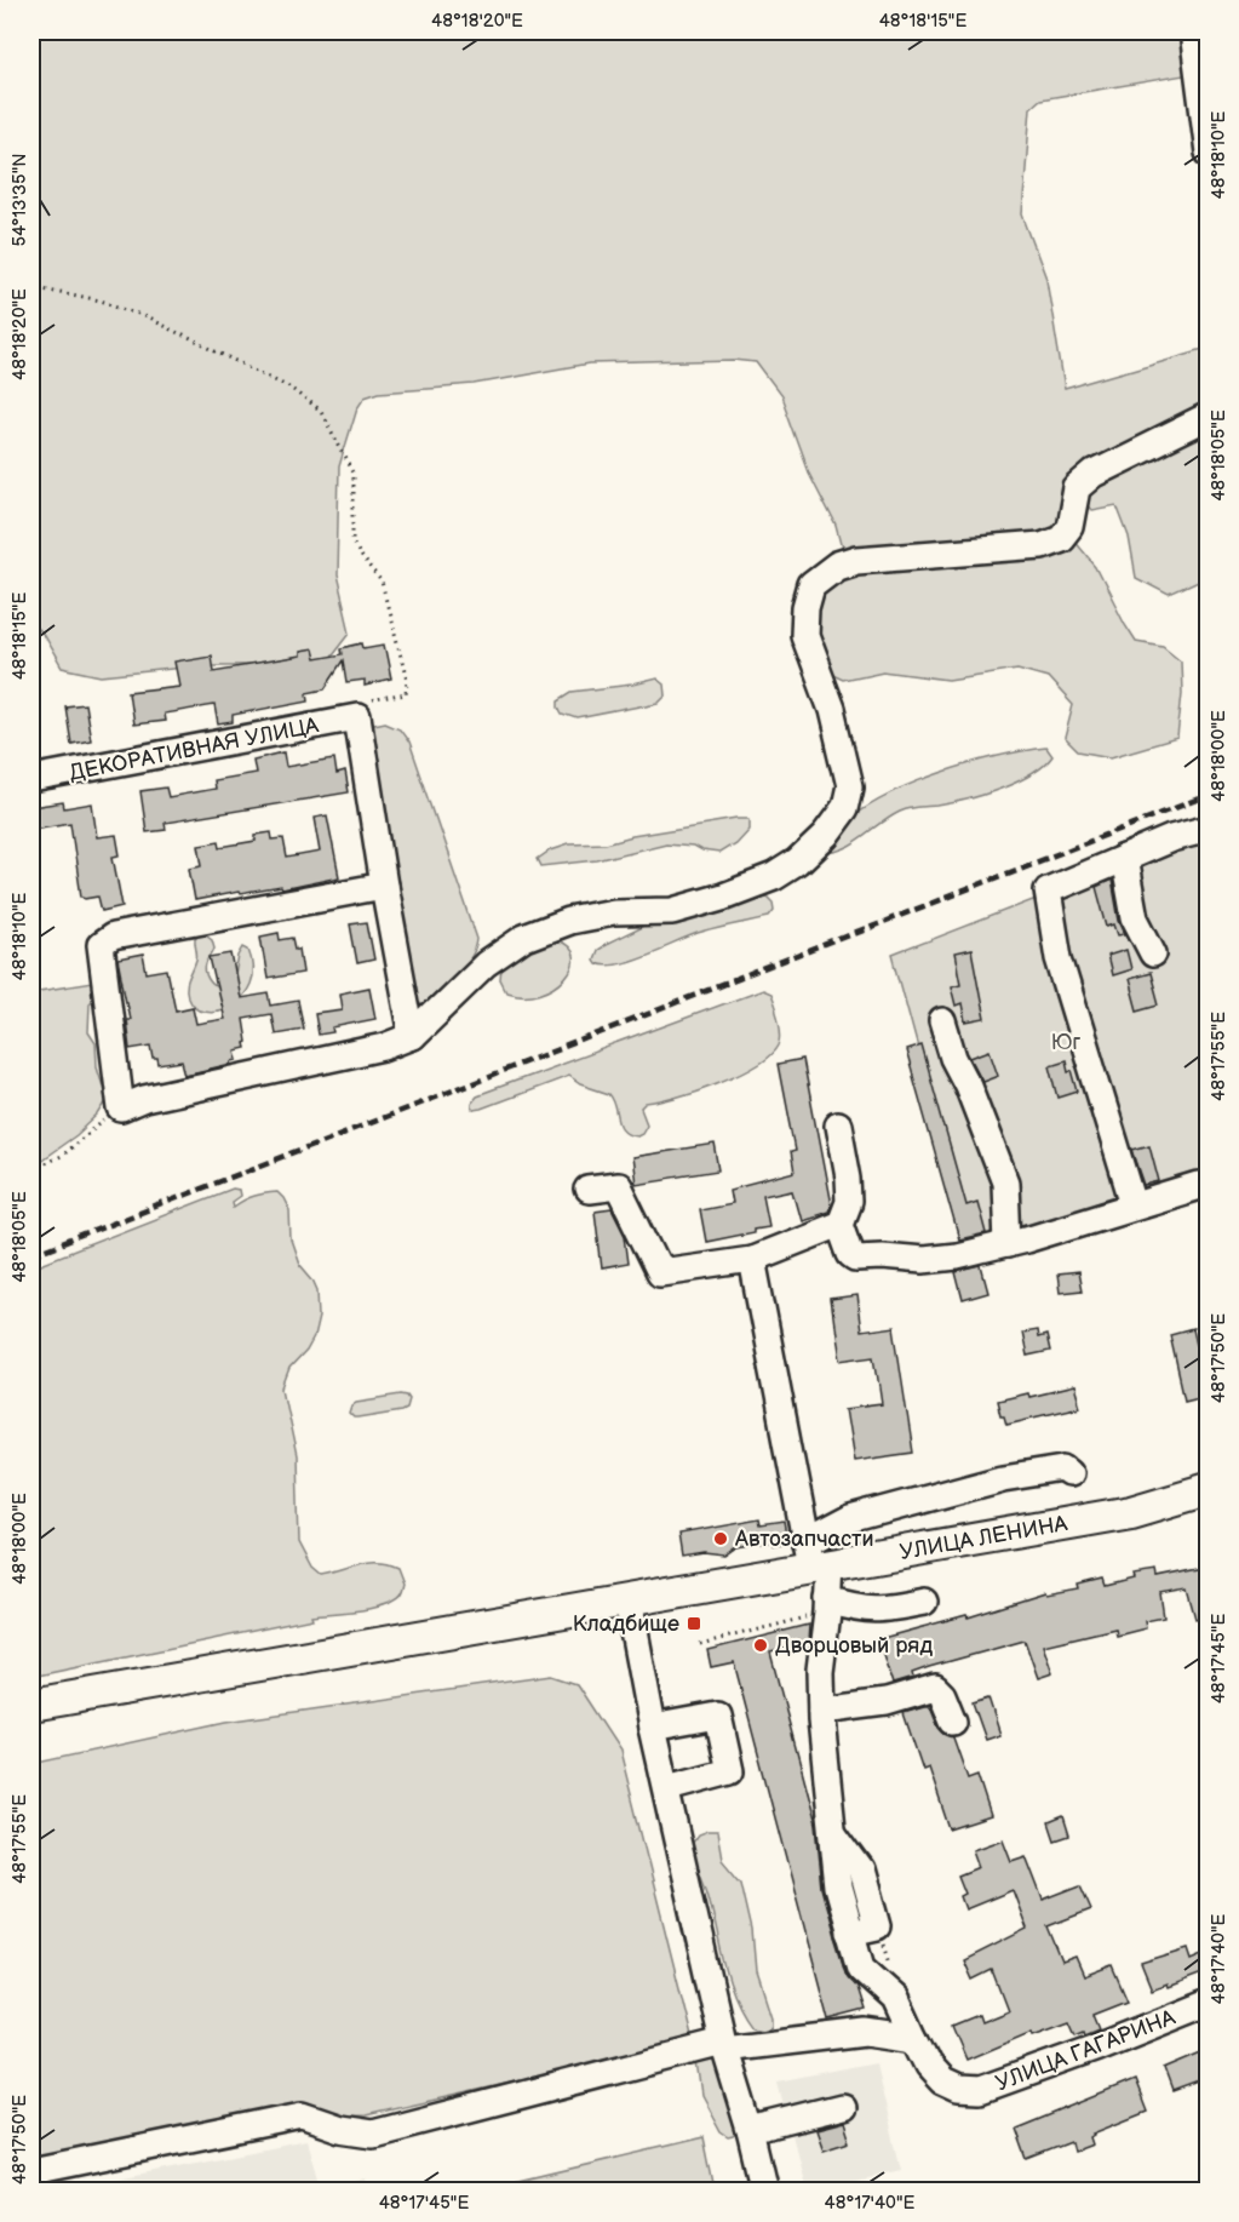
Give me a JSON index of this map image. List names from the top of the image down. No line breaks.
{"streets":{"main road":["УЛИЦА ЛЕНИНА"],"street":["ДЕКОРАТИВНАЯ УЛИЦА","УЛИЦА ГАГАРИНА"]},"crossings":[["УЛИЦА ЛЕНИНА","УЛИЦА ГАГАРИНА"]],"parks":["Юг"],"places":{"other":["Автозапчасти","Дворцовый ряд"],"transit":["Кладбище"]},"coordinates":["48°18'20\"E","48°18'15\"E","48°18'10\"E","54°13'35\"N","48°18'05\"E","48°18'00\"E","48°17'55\"E","48°17'50\"E","48°17'45\"E","48°17'40\"E"]}
